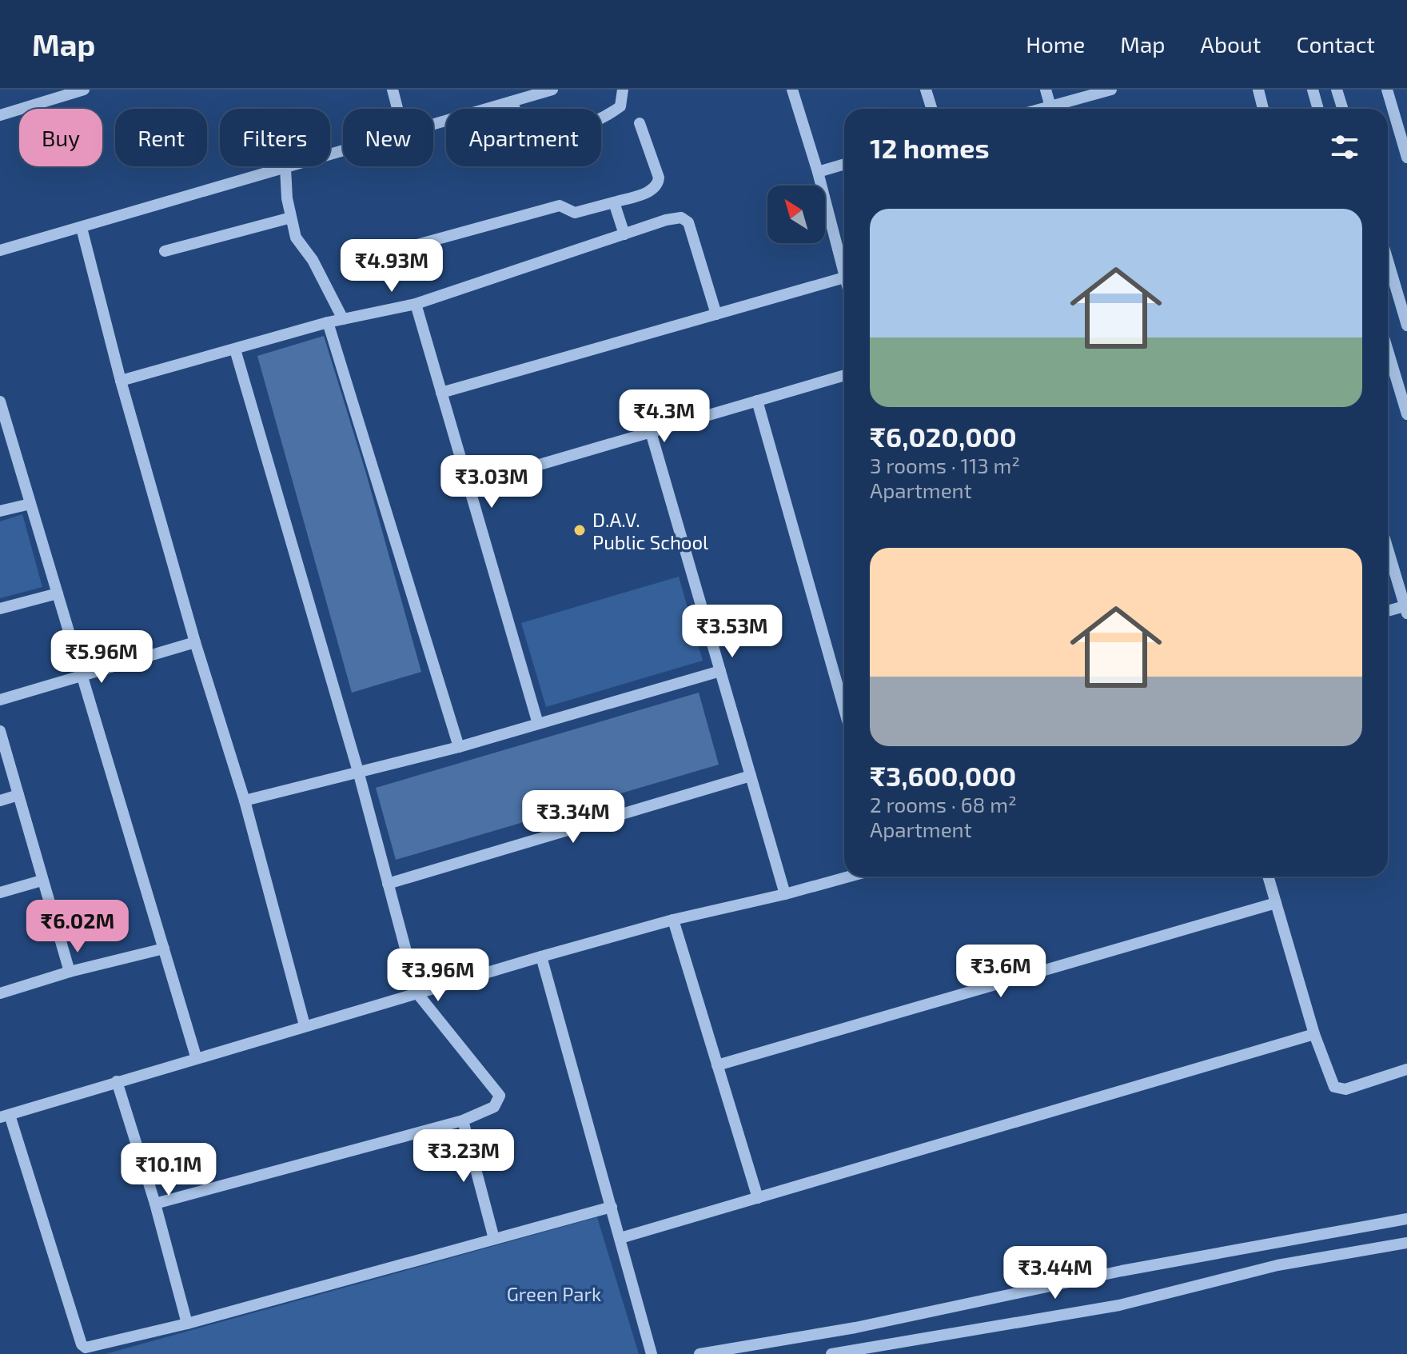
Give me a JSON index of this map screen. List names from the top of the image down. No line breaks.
{"parks":["Green Park"],"places":["D.A.V. Public School"],"north":"top left","page":{"header":"Map","nav":["Home","Map","About","Contact"],"chip":["Buy","Rent","Filters","New","Apartment"],"heading":"12 homes","list":[{"name":"₹6,020,000","note":"3 rooms · 113 m² · Apartment"},{"name":"₹3,600,000","note":"2 rooms · 68 m² · Apartment"}],"price":["₹4.93M","₹4.3M","₹3.03M","₹3.53M","₹5.96M","₹3.34M","₹6.02M","₹3.6M","₹3.96M","₹3.23M","₹10.1M","₹3.44M"]}}
